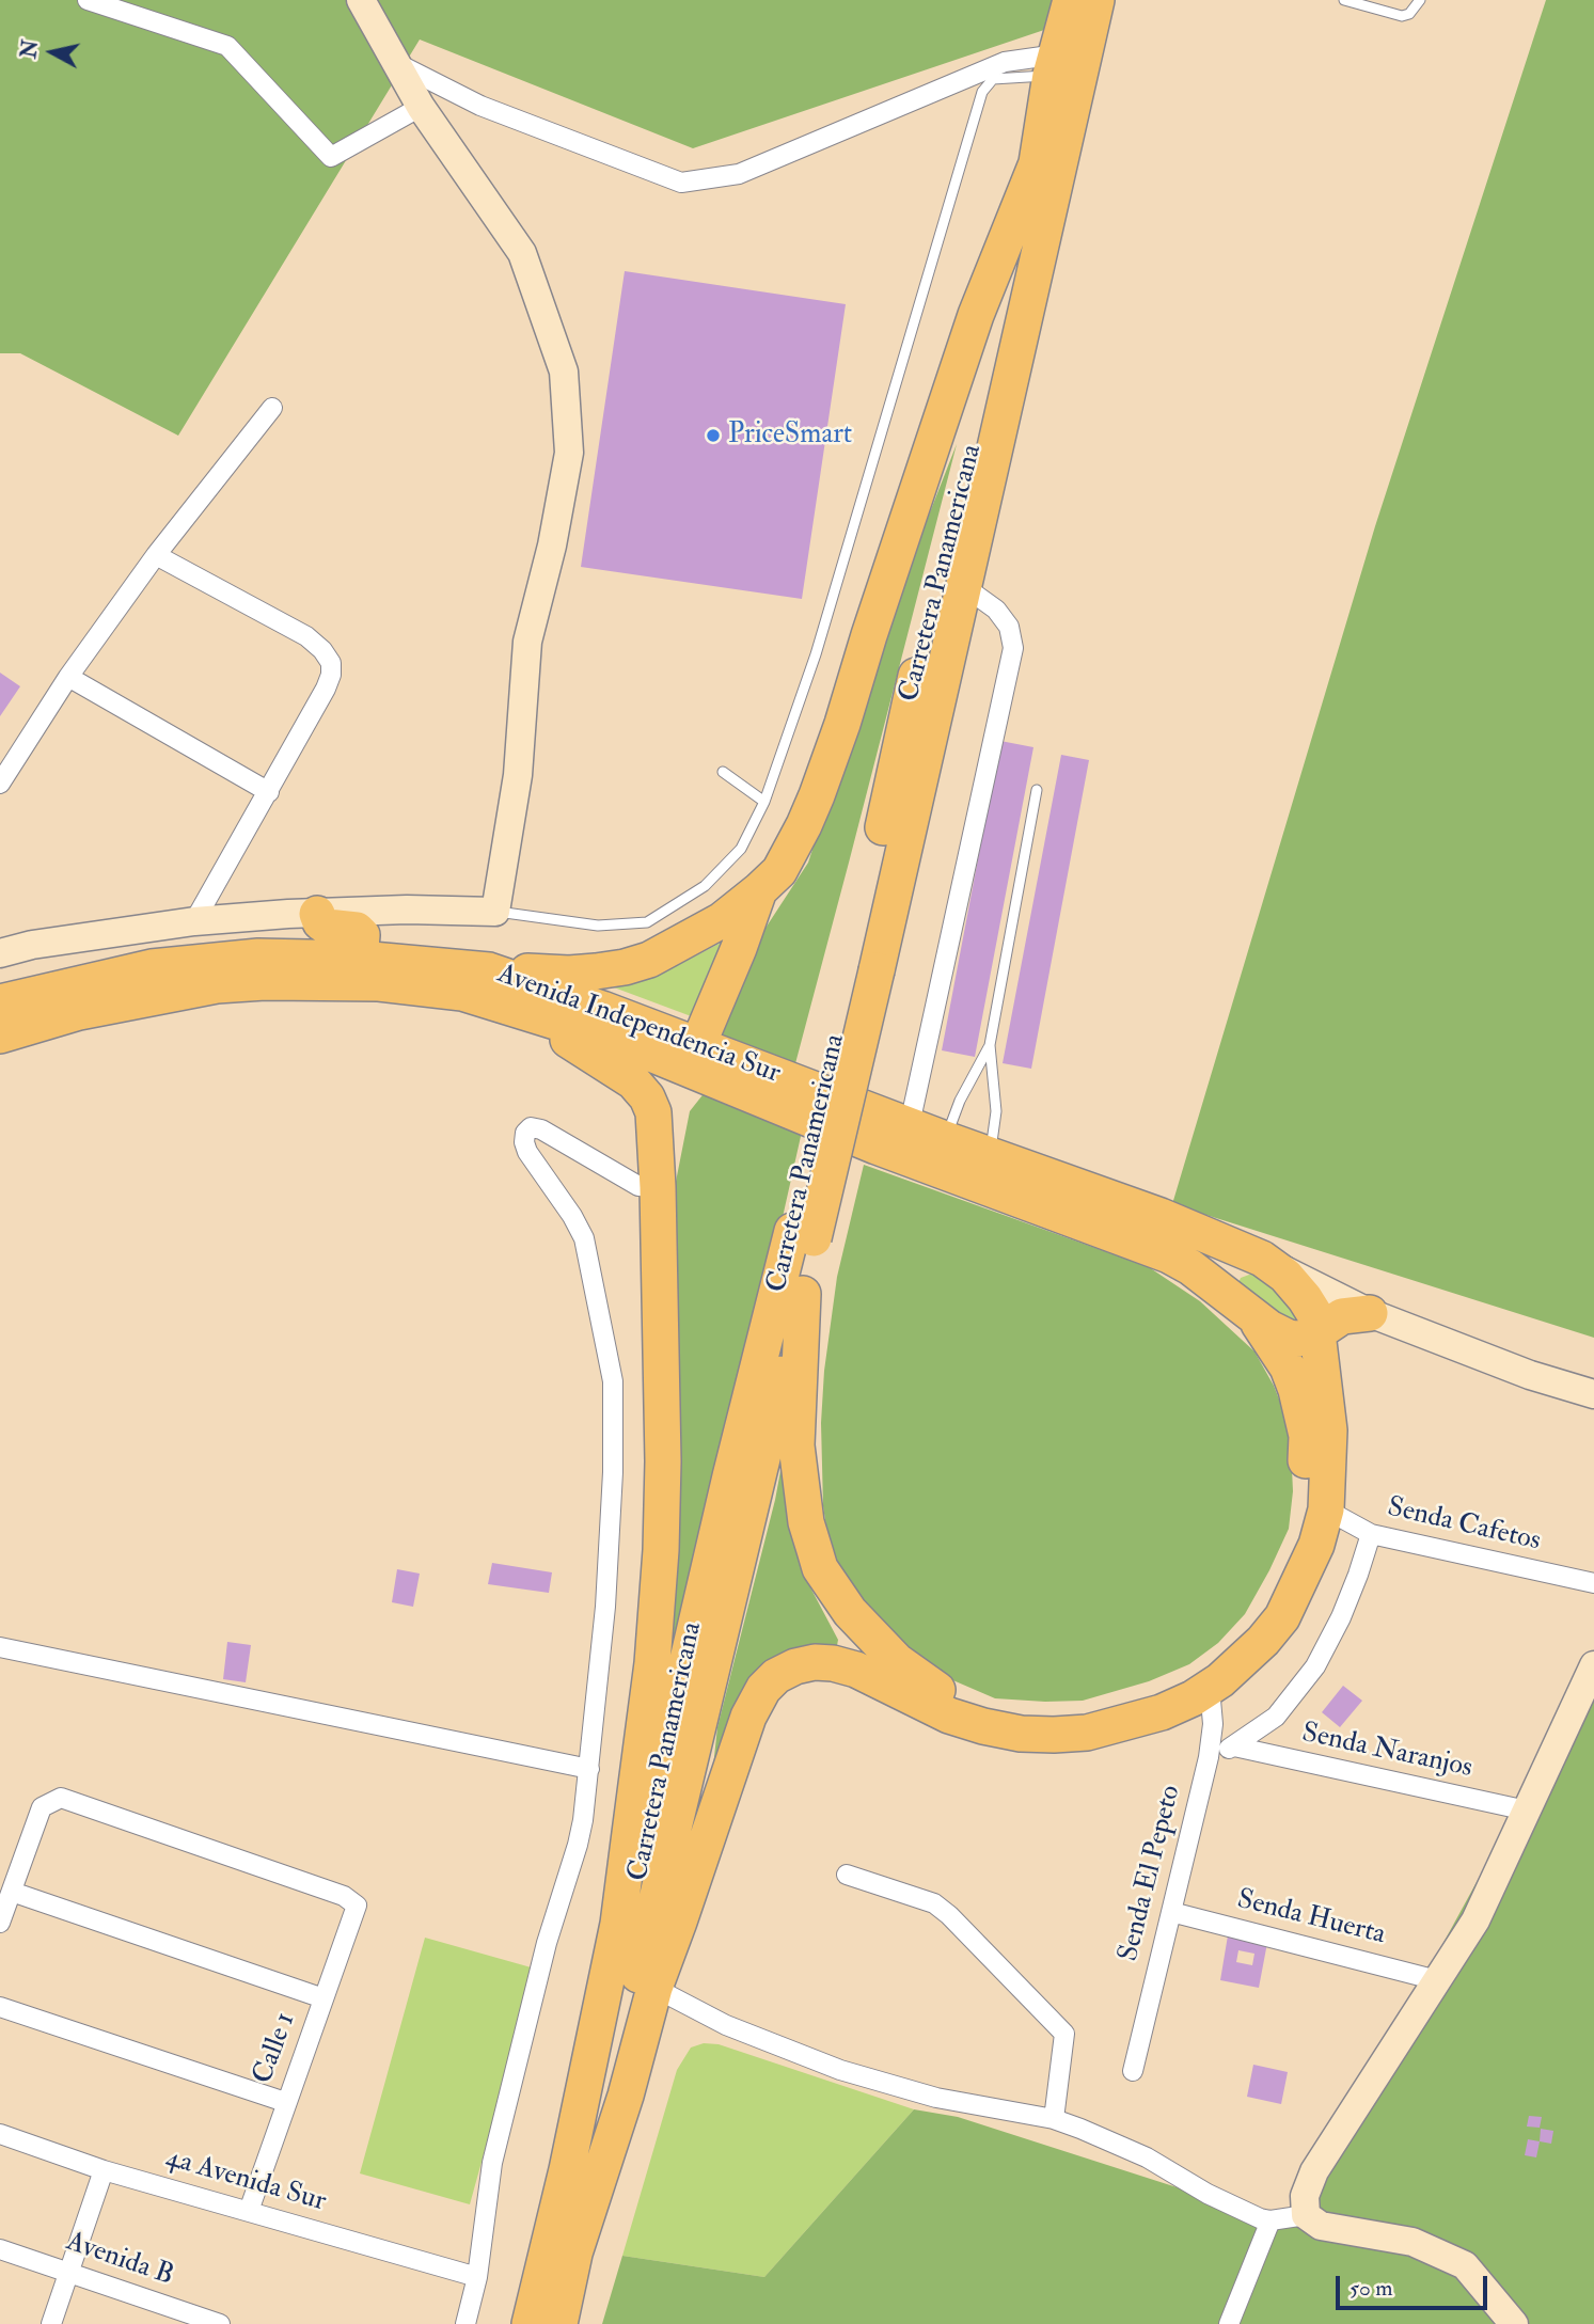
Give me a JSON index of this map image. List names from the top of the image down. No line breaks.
{"streets":{"highway":["Carretera Panamericana","Avenida Independencia Sur"],"street":["Senda Cafetos","Senda Naranjos","Senda El Pepeto","Senda Huerta","Calle 1","4a Avenida Sur","Avenida B"]},"crossings":[["Senda El Pepeto","Senda Huerta"],["Calle 1","4a Avenida Sur"]],"places":["PriceSmart"],"scale_bar":"50 m","north":"left"}
